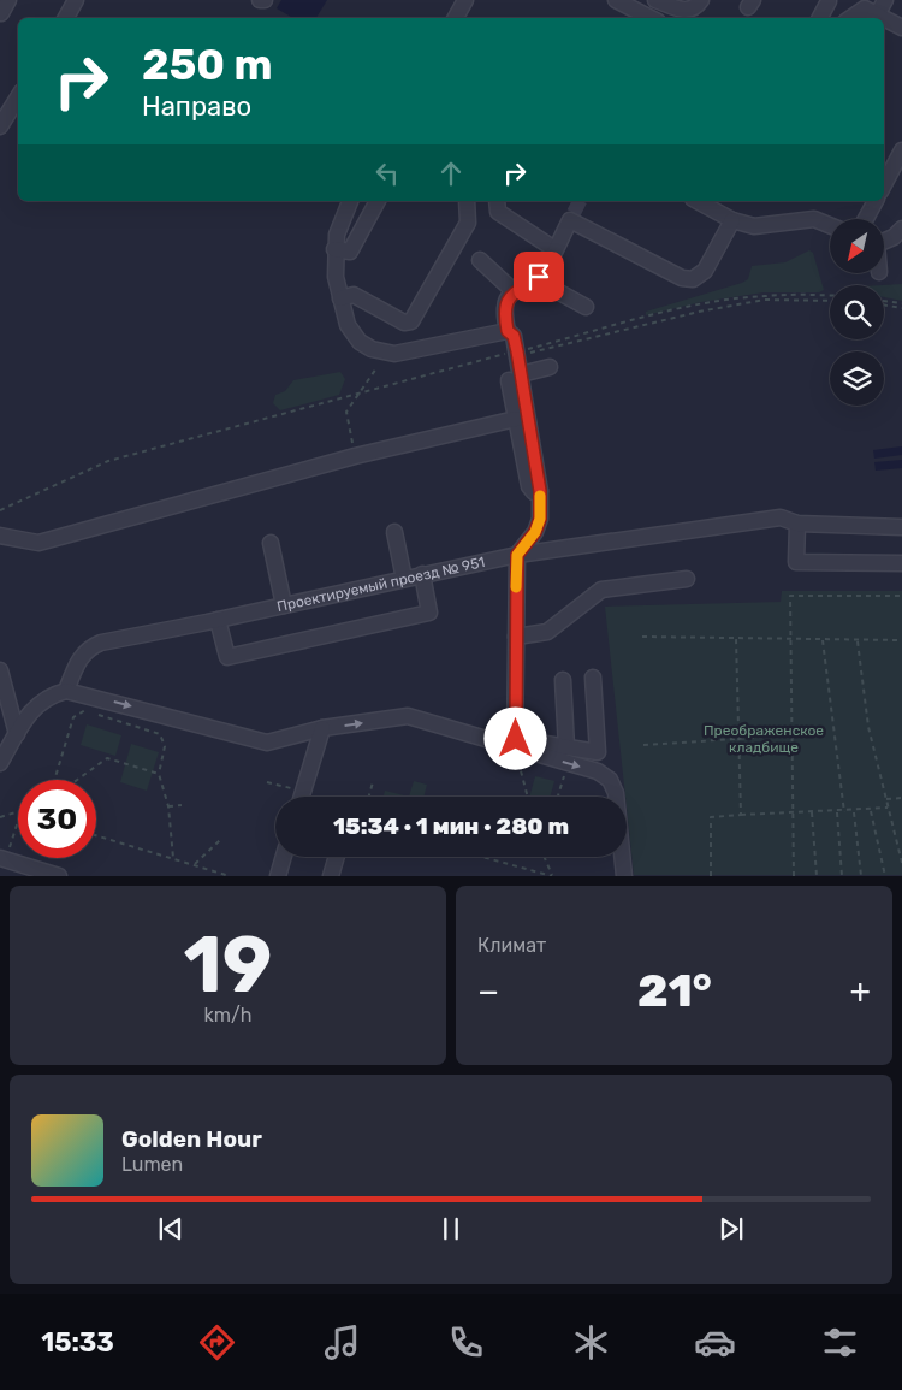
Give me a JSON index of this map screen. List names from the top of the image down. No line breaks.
{"streets":{"street":["Проектируемый проезд № 951"]},"parks":["Преображенское кладбище"],"north":"bottom left","page":{"turn":["250 m","Направо"],"limit":"30","trip":"15:34 · 1 мин · 280 m","tile":[["19","km/h"],"Климат"],"heat":["−","21°","+"],"song":["Golden Hour","Lumen"],"tabs":"15:33"}}
